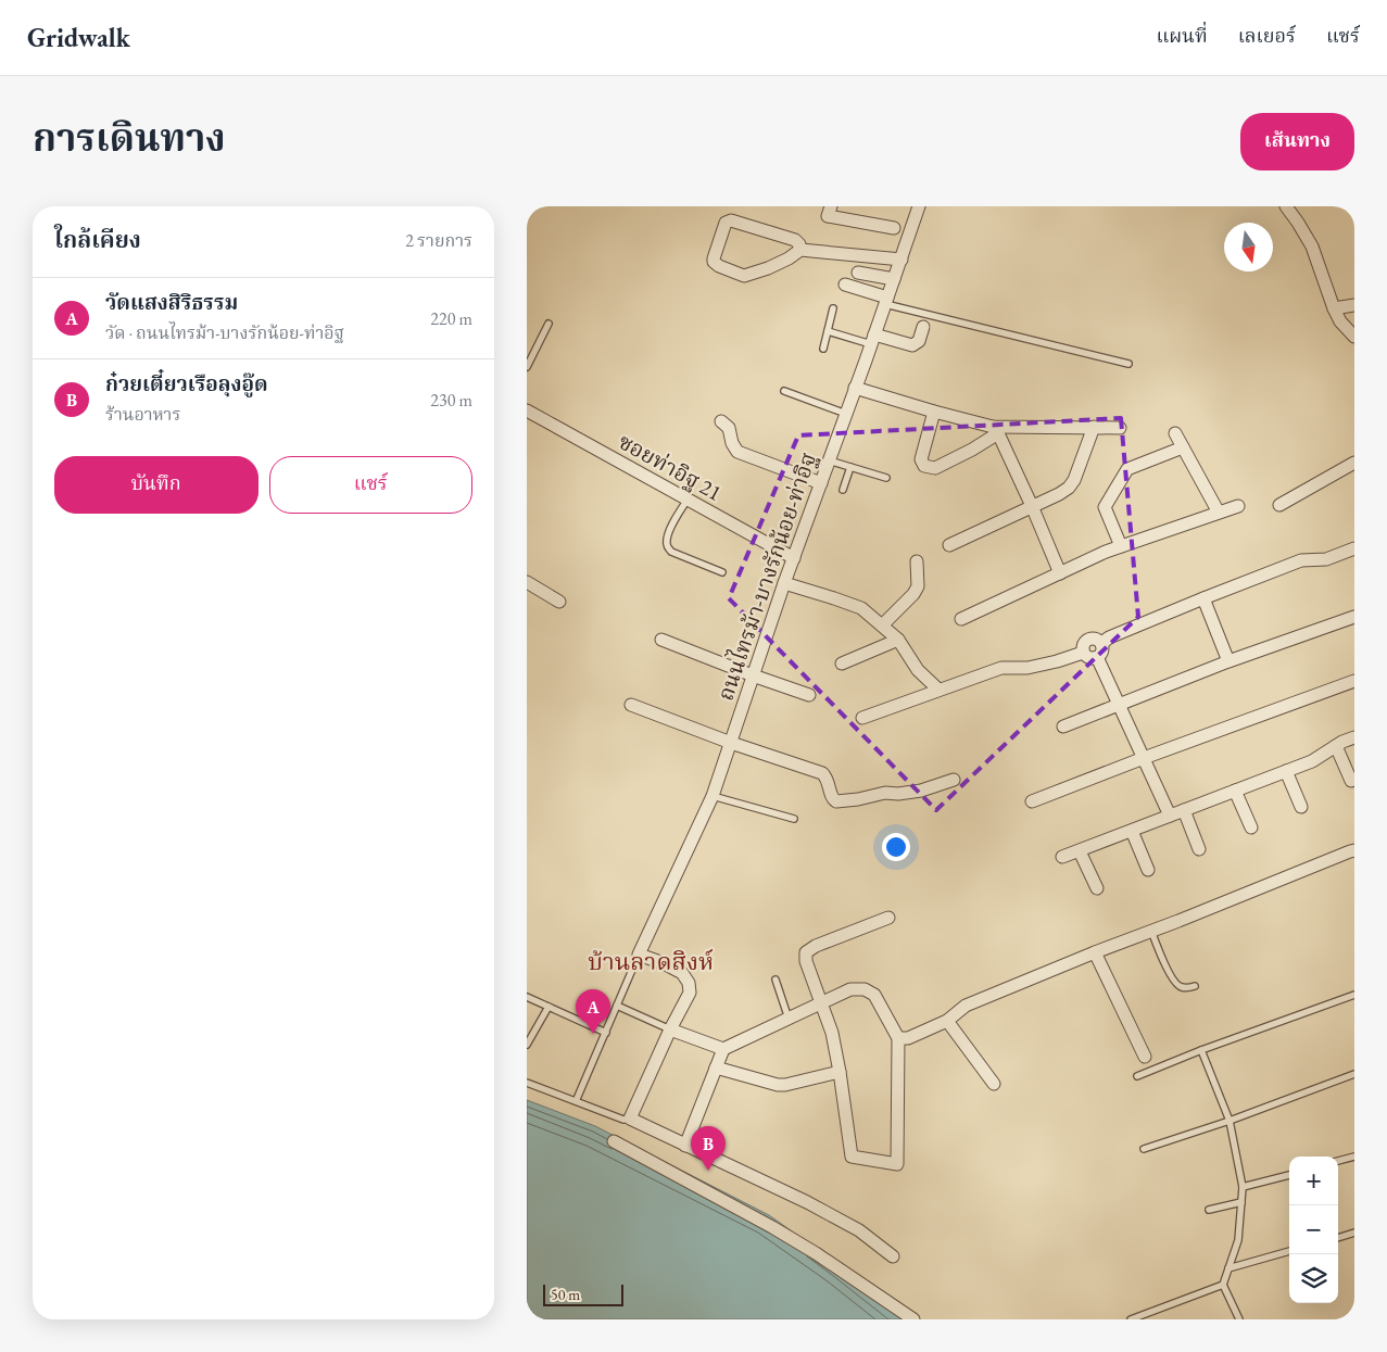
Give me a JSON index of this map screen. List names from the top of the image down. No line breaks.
{"streets":{"street":["ซอยท่าอิฐ 21","ถนนไทรม้า-บางรักน้อย-ท่าอิฐ"]},"crossings":[["ซอยท่าอิฐ 21","ถนนไทรม้า-บางรักน้อย-ท่าอิฐ"]],"districts":["บ้านลาดสิงห์"],"scale_bar":"50 m","north":"bottom","page":{"header":"Gridwalk","nav":["แผนที่","เลเยอร์","แชร์"],"title":"การเดินทาง","buttons":["เส้นทาง",["บันทึก","แชร์"]],"heading":["ใกล้เคียง","2 รายการ"],"list":[{"mark":"A","name":"วัดแสงสิริธรรม","note":"วัด · ถนนไทรม้า-บางรักน้อย-ท่าอิฐ","value":"220 m"},{"mark":"B","name":"ก๋วยเตี๋ยวเรือลุงอู๊ด","note":"ร้านอาหาร","value":"230 m"}],"pins":["A","B"],"map_buttons":["+","−"],"scale":"50 m"}}
